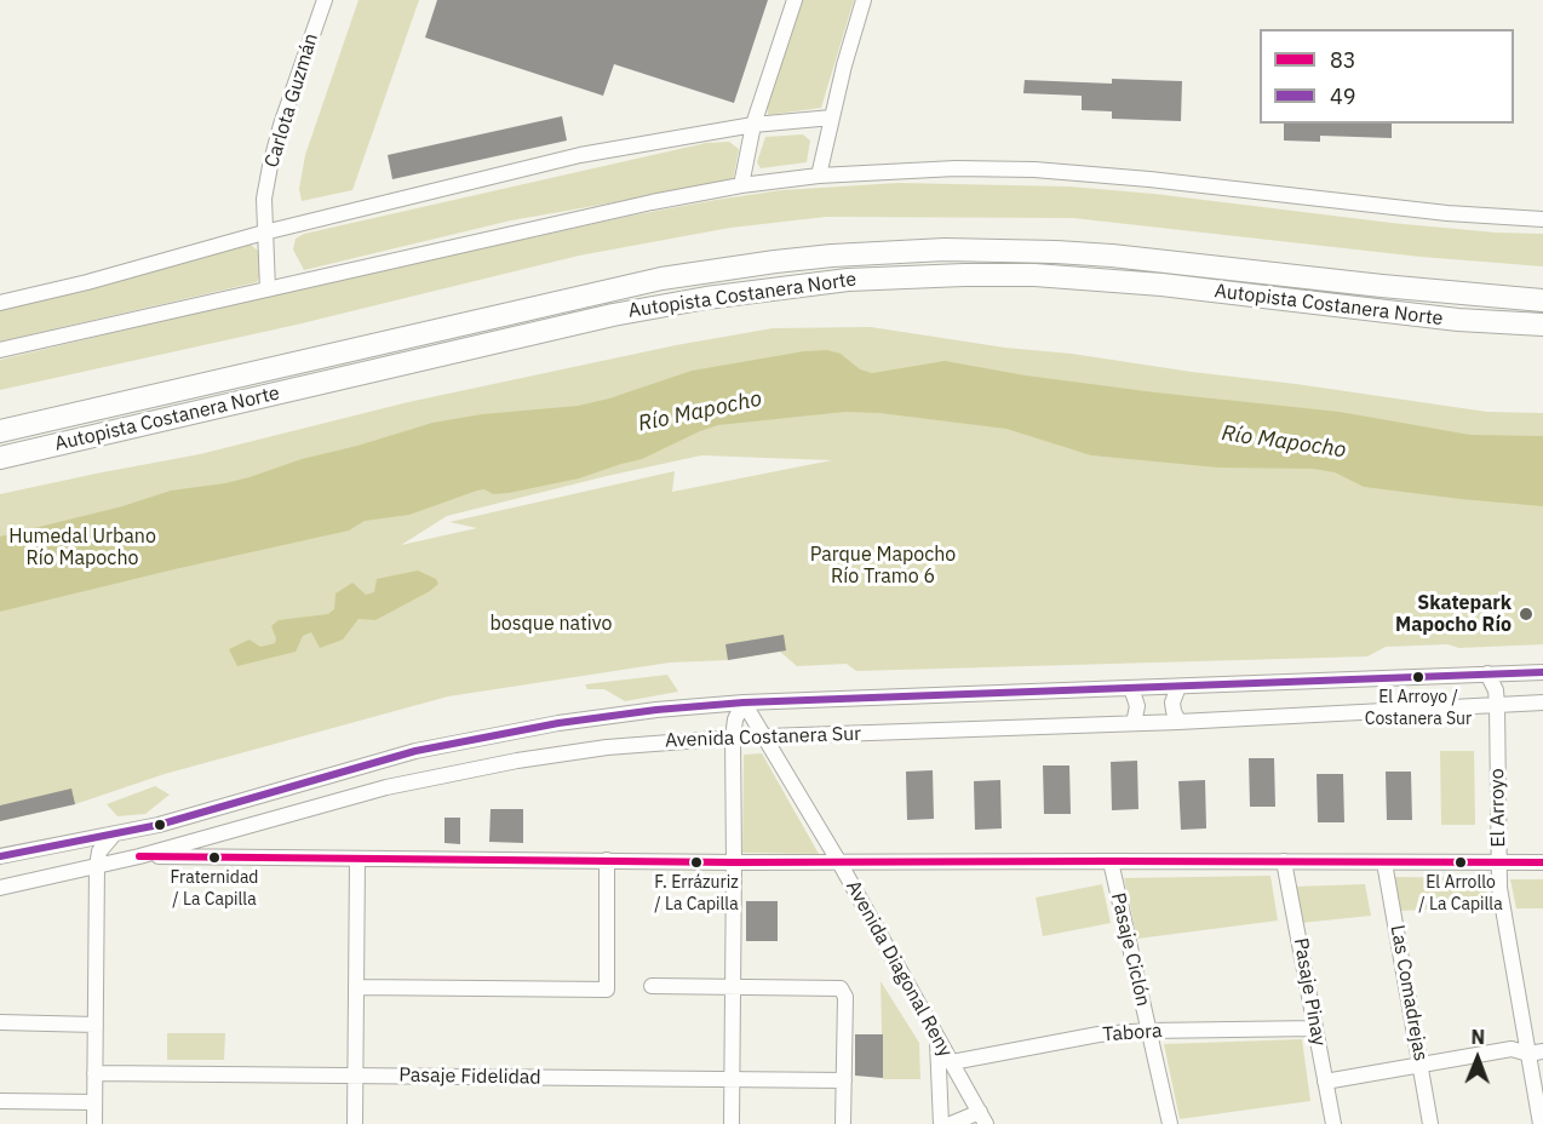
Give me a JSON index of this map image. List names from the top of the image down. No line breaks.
{"streets":{"highway":["Autopista Costanera Norte"],"street":["Carlota Guzmán","Avenida Costanera Sur","El Arroyo","Pasaje Ciclón","Avenida Diagonal Reny","Pasaje Pinay","Las Comadrejas","Tabora","Pasaje Fidelidad"]},"crossings":[["Avenida Costanera Sur","El Arroyo"],["Avenida Costanera Sur","Avenida Diagonal Reny"],["Pasaje Ciclón","Tabora"],["Avenida Diagonal Reny","Tabora"],["Pasaje Pinay","Tabora"]],"water":["Río Mapocho"],"parks":["Humedal Urbano Río Mapocho","Parque Mapocho Río Tramo 6","bosque nativo"],"places":["Skatepark Mapocho Río","El Arroyo / Costanera Sur","Fraternidad / La Capilla","F. Errázuriz / La Capilla","El Arrollo / La Capilla"],"lines":["transit line 49","transit line 83"],"legend":["83","49"],"north":"top"}
